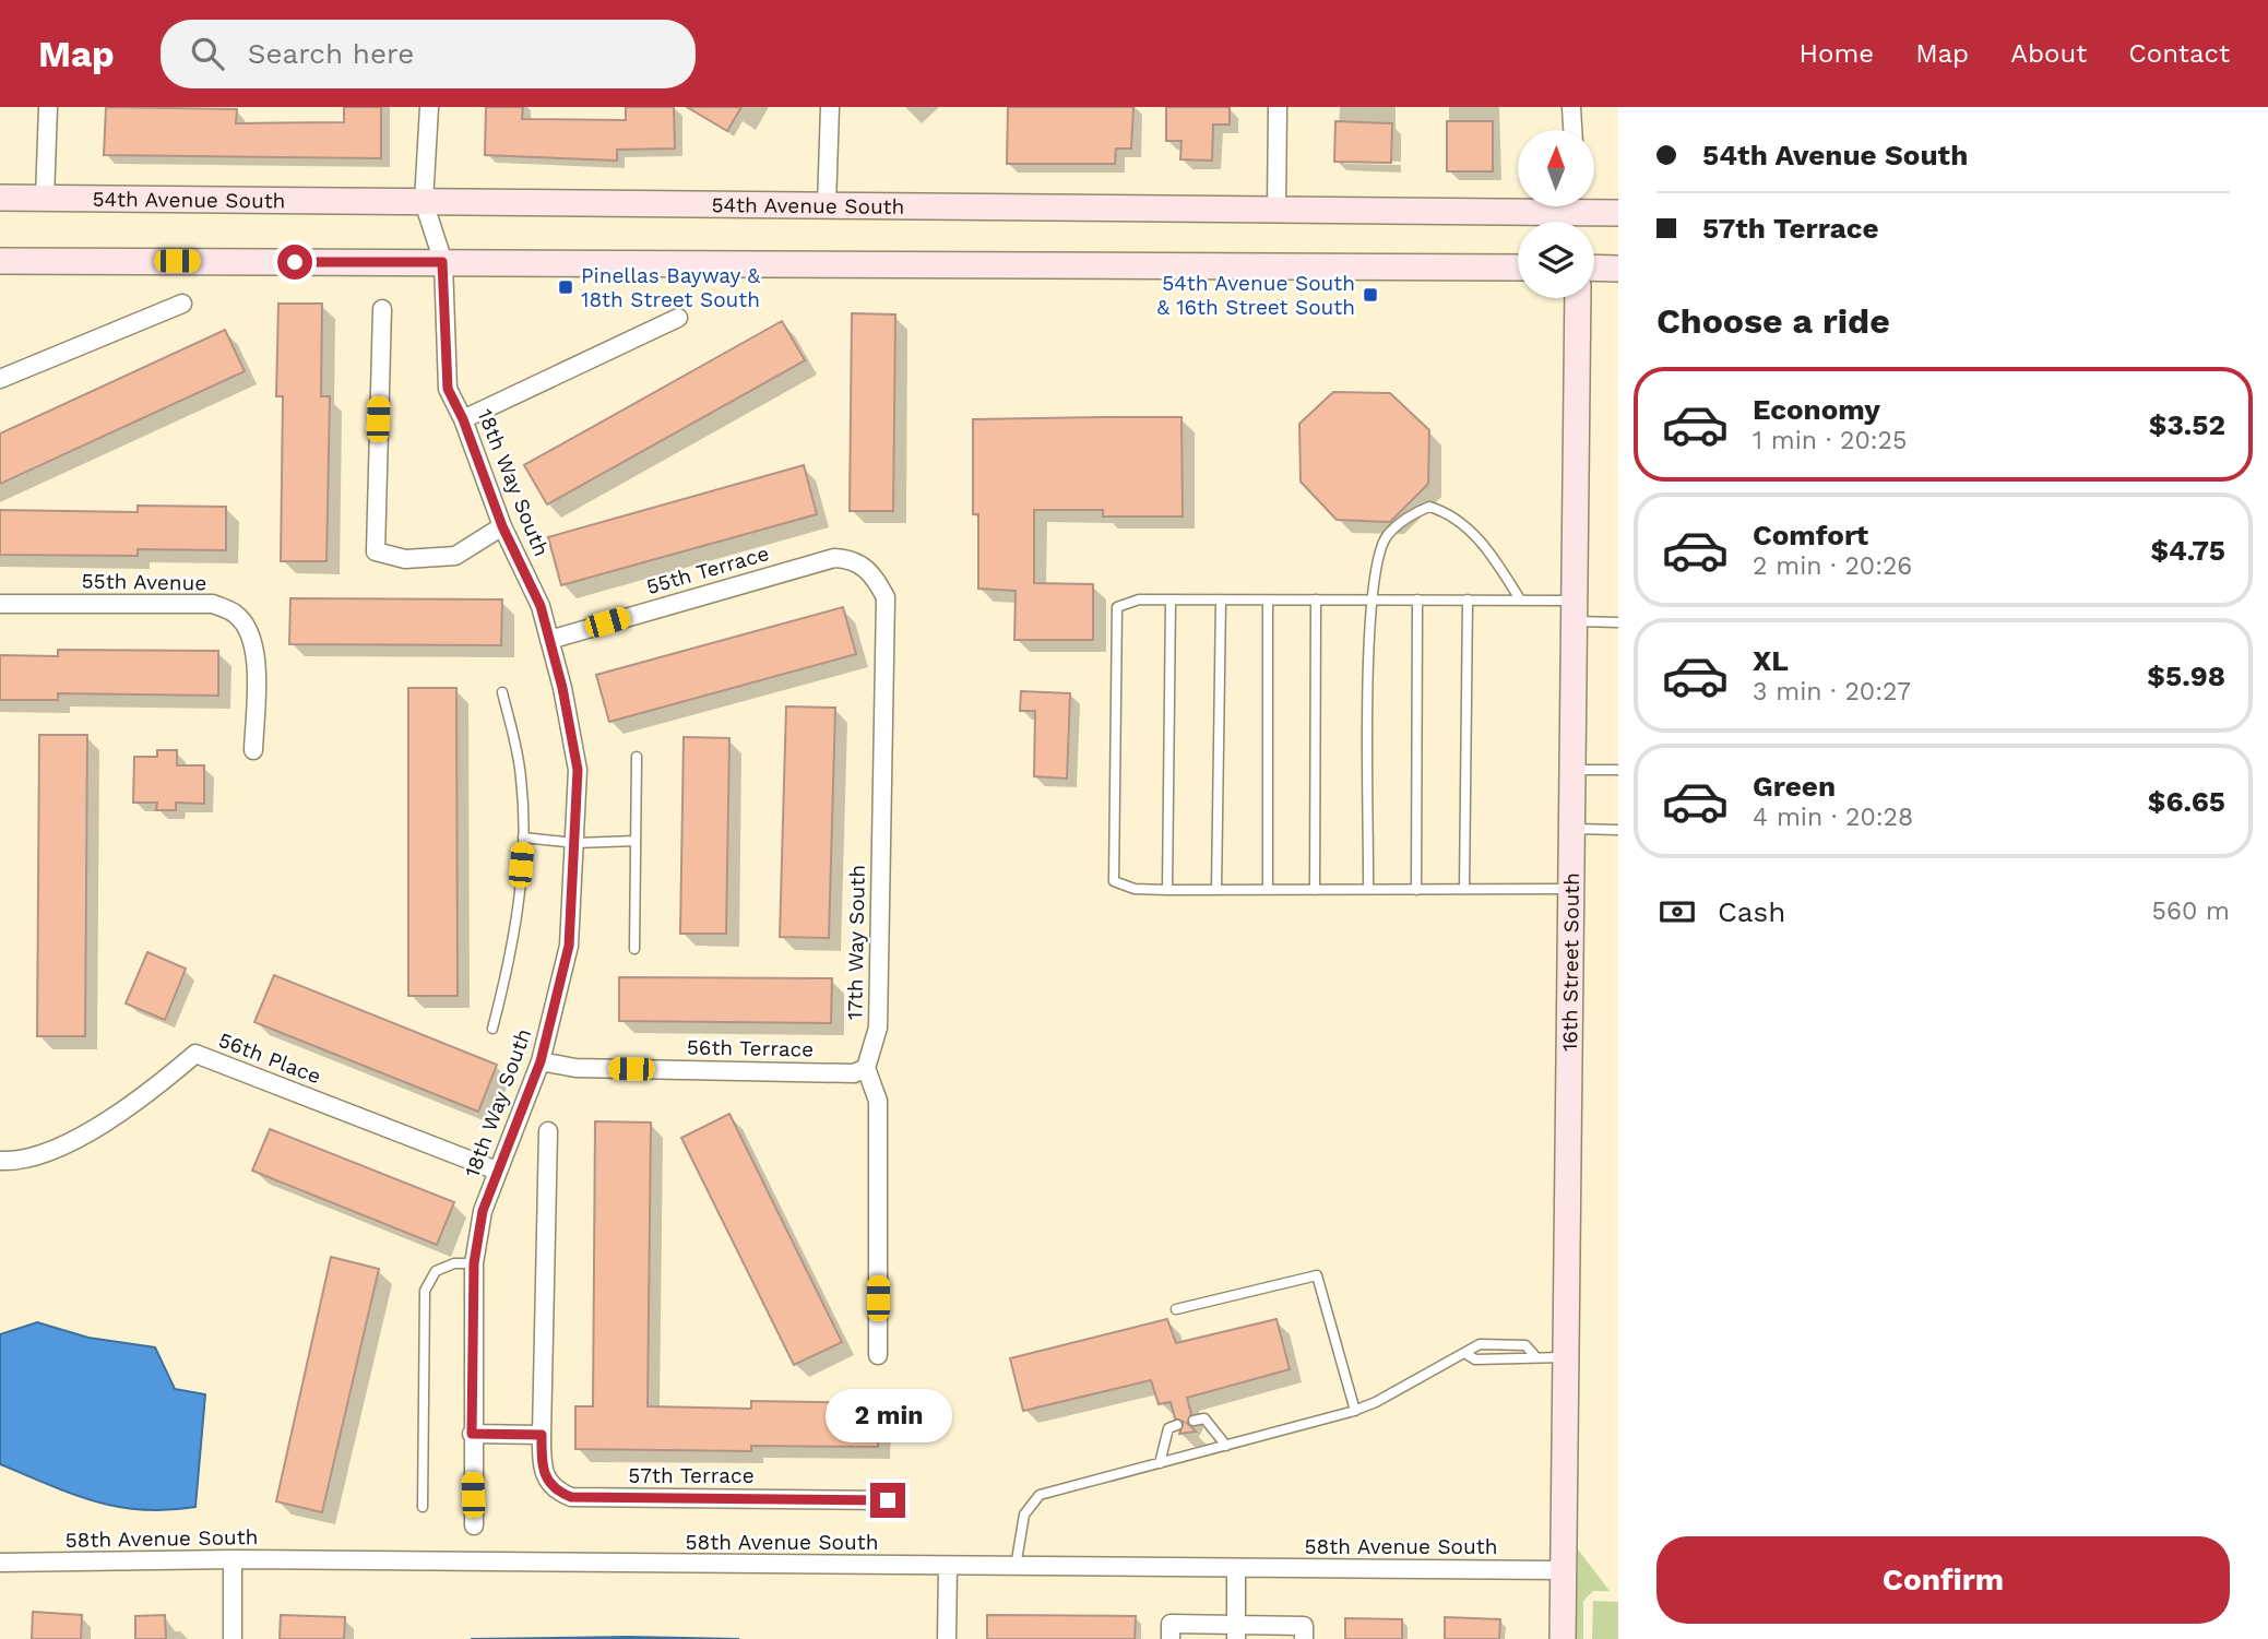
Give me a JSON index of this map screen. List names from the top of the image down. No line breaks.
{"streets":{"main road":["54th Avenue South","16th Street South"],"street":["18th Way South","55th Terrace","55th Avenue","17th Way South","56th Terrace","56th Place","57th Terrace","58th Avenue South"]},"crossings":[["54th Avenue South","18th Way South"],["18th Way South","55th Terrace"],["18th Way South","56th Terrace"],["18th Way South","56th Place"],["55th Terrace","17th Way South"],["17th Way South","56th Terrace"],["16th Street South","58th Avenue South"]],"places":{"transit":["Pinellas Bayway & 18th Street South","54th Avenue South & 16th Street South"]},"north":"top","page":{"header":"Map","search":"Search here","nav":["Home","Map","About","Contact"],"banner":["54th Avenue South","57th Terrace"],"heading":"Choose a ride","list":[{"name":"Economy","note":"1 min · 20:25","value":"$3.52"},{"name":"Comfort","note":"2 min · 20:26","value":"$4.75"},{"name":"XL","note":"3 min · 20:27","value":"$5.98"},{"name":"Green","note":"4 min · 20:28","value":"$6.65"}],"pay":["Cash","560 m"],"bubble":"2 min","buttons":"Confirm"}}
